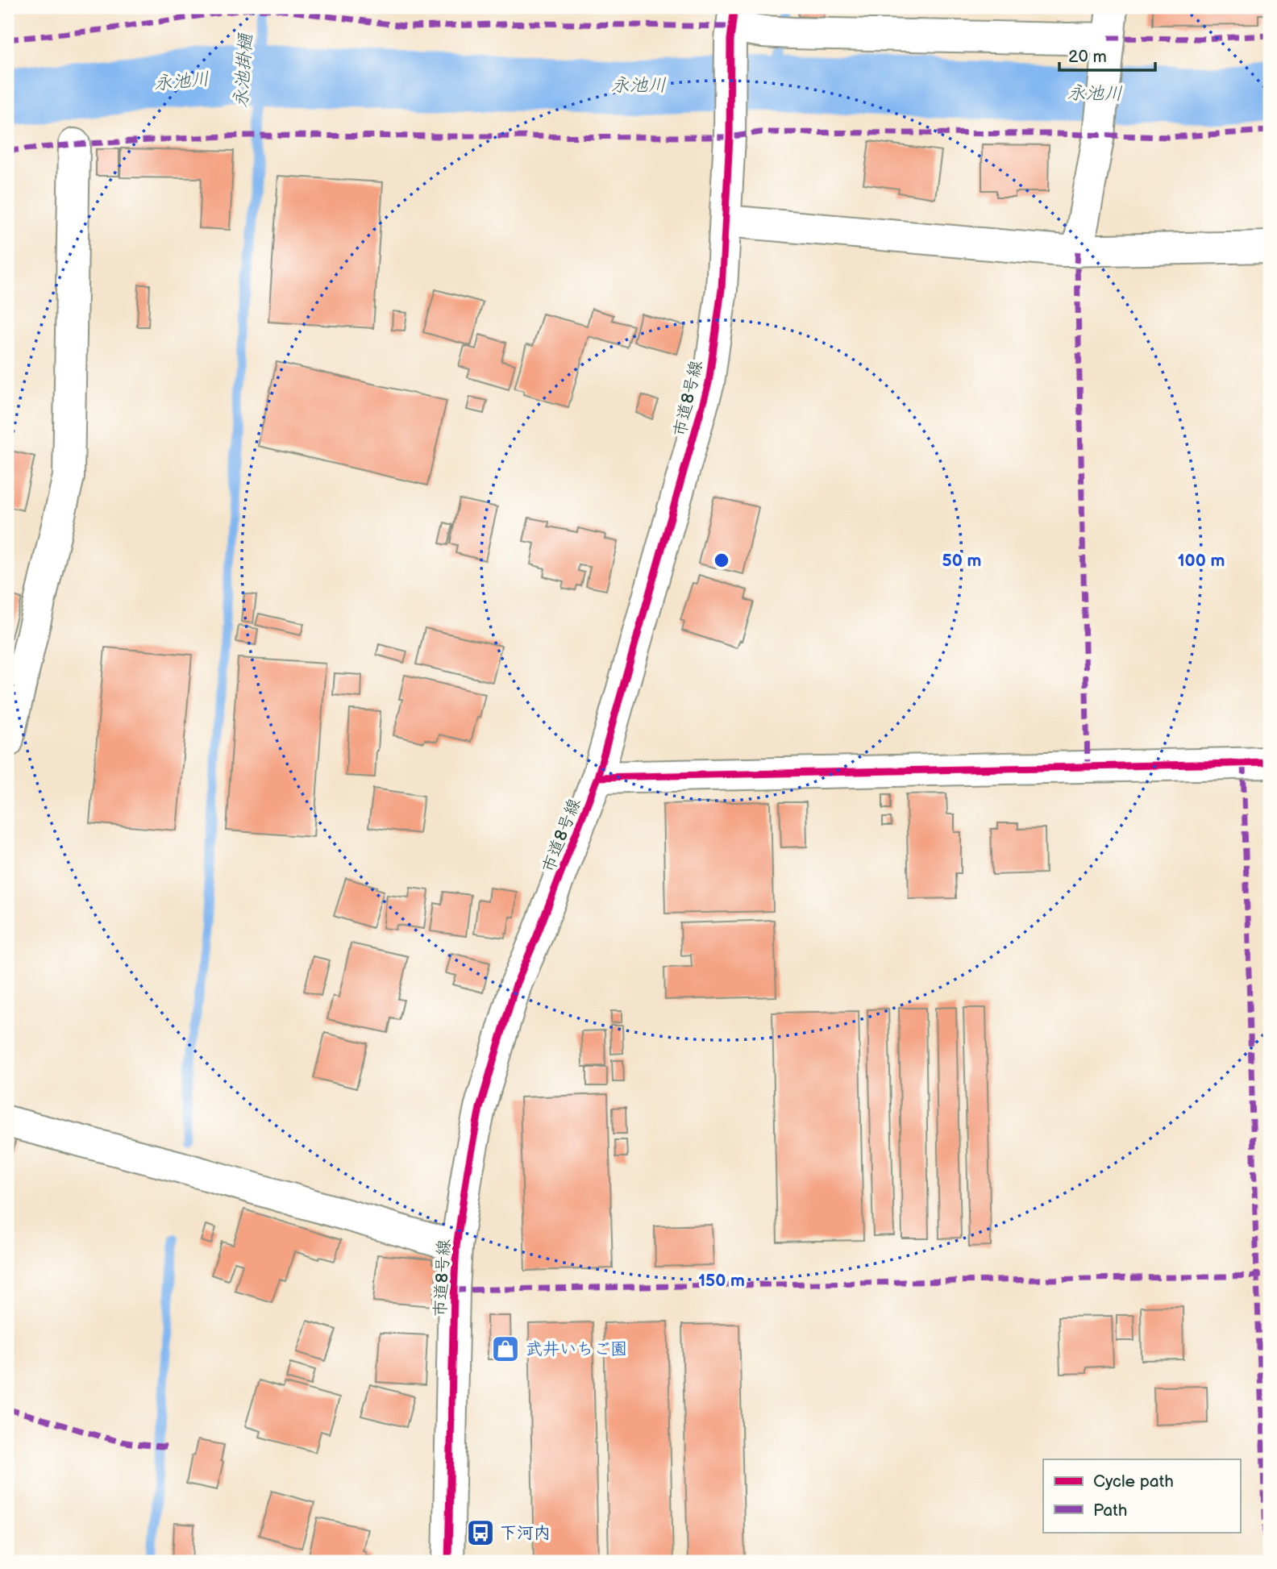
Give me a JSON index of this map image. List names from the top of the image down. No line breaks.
{"streets":{"street":["市道8号線"]},"water":["永池掛樋","永池川"],"places":{"shop":["武井いちご園"],"bus stop":["下河内"]},"legend":["Cycle path","Path"],"scale_bar":"20 m","rings":["50 m","100 m","150 m"]}
